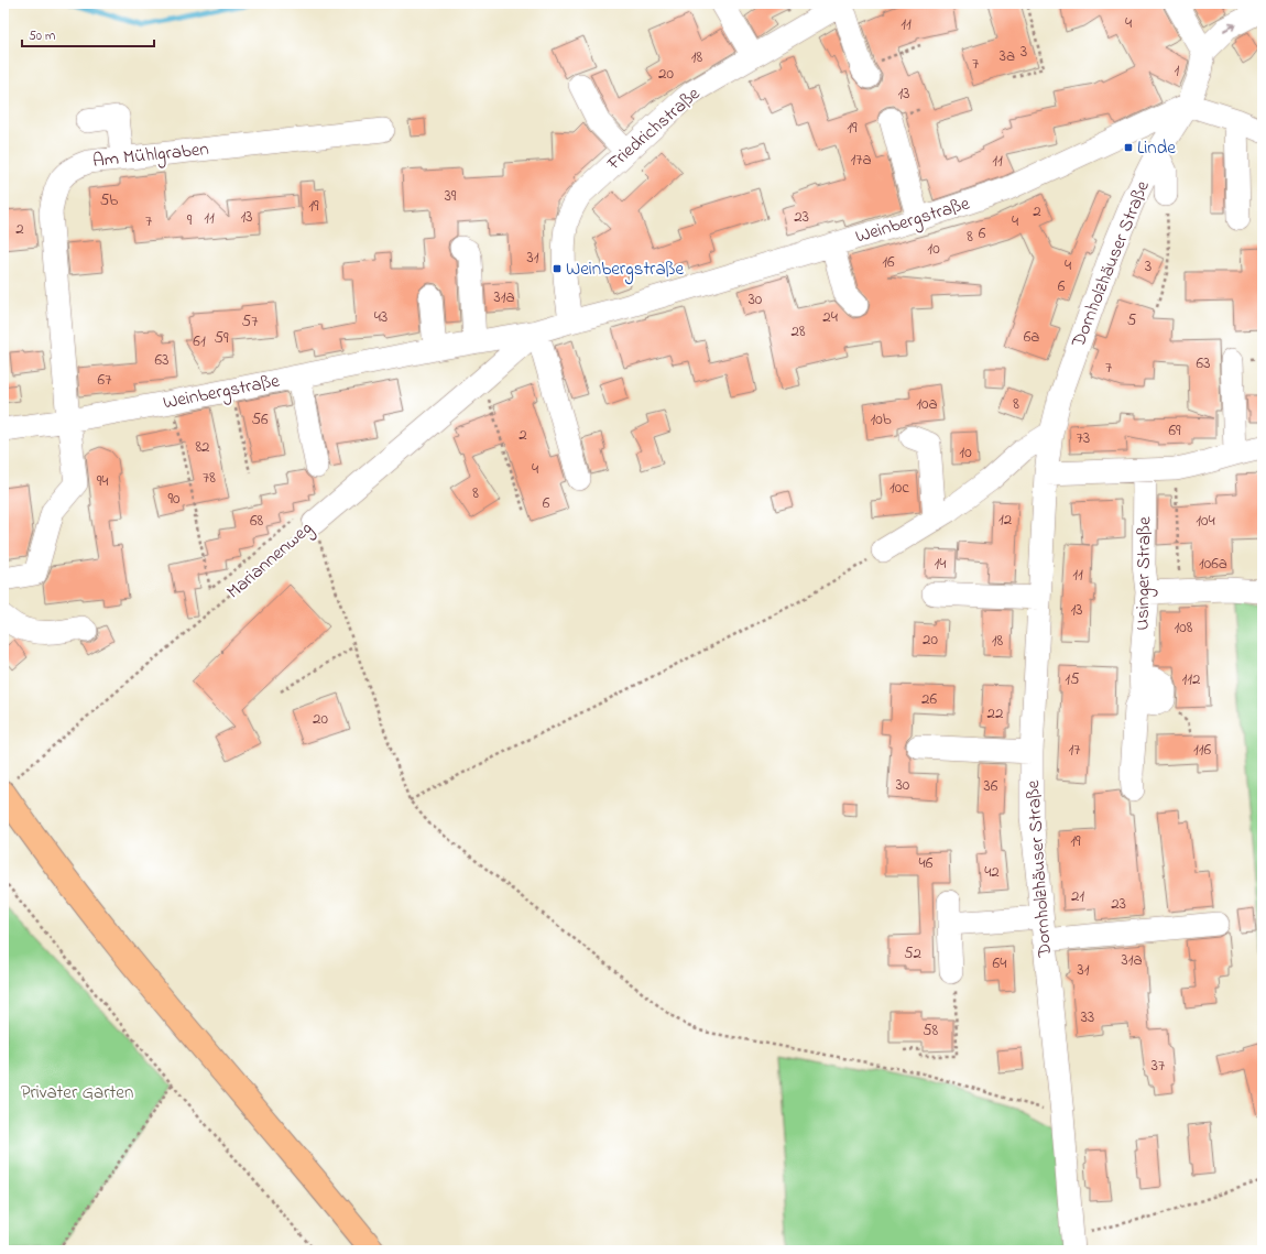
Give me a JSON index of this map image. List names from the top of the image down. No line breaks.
{"streets":{"street":["Friedrichstraße","Am Mühlgraben","Weinbergstraße","Dornholzhäuser Straße","Mariannenweg","Usinger Straße"]},"crossings":[["Friedrichstraße","Weinbergstraße"],["Am Mühlgraben","Weinbergstraße"],["Weinbergstraße","Dornholzhäuser Straße"],["Weinbergstraße","Mariannenweg"]],"parks":["Privater Garten"],"places":{"transit":["Linde","Weinbergstraße"]},"house_numbers":["4","11","3","3a","18","7","1","20","13","19","17a","11","39","5b","19","2","13","23","11","9","7","4","2","6","8","10","31","16","4","3","6","31a","30","43","24","5","57","28","6a","59","61","63","63","7","67","10a","8","56","10b","69","2","73","82","10","4","78","94","10c","8","90","6","12","68","104","14","106a","11","13","108","20","18","15","112","26","22","20","17","116","30","36","19","46","42","21","23","52","31a","64","31","33","58","37"],"scale_bar":"50 m"}
